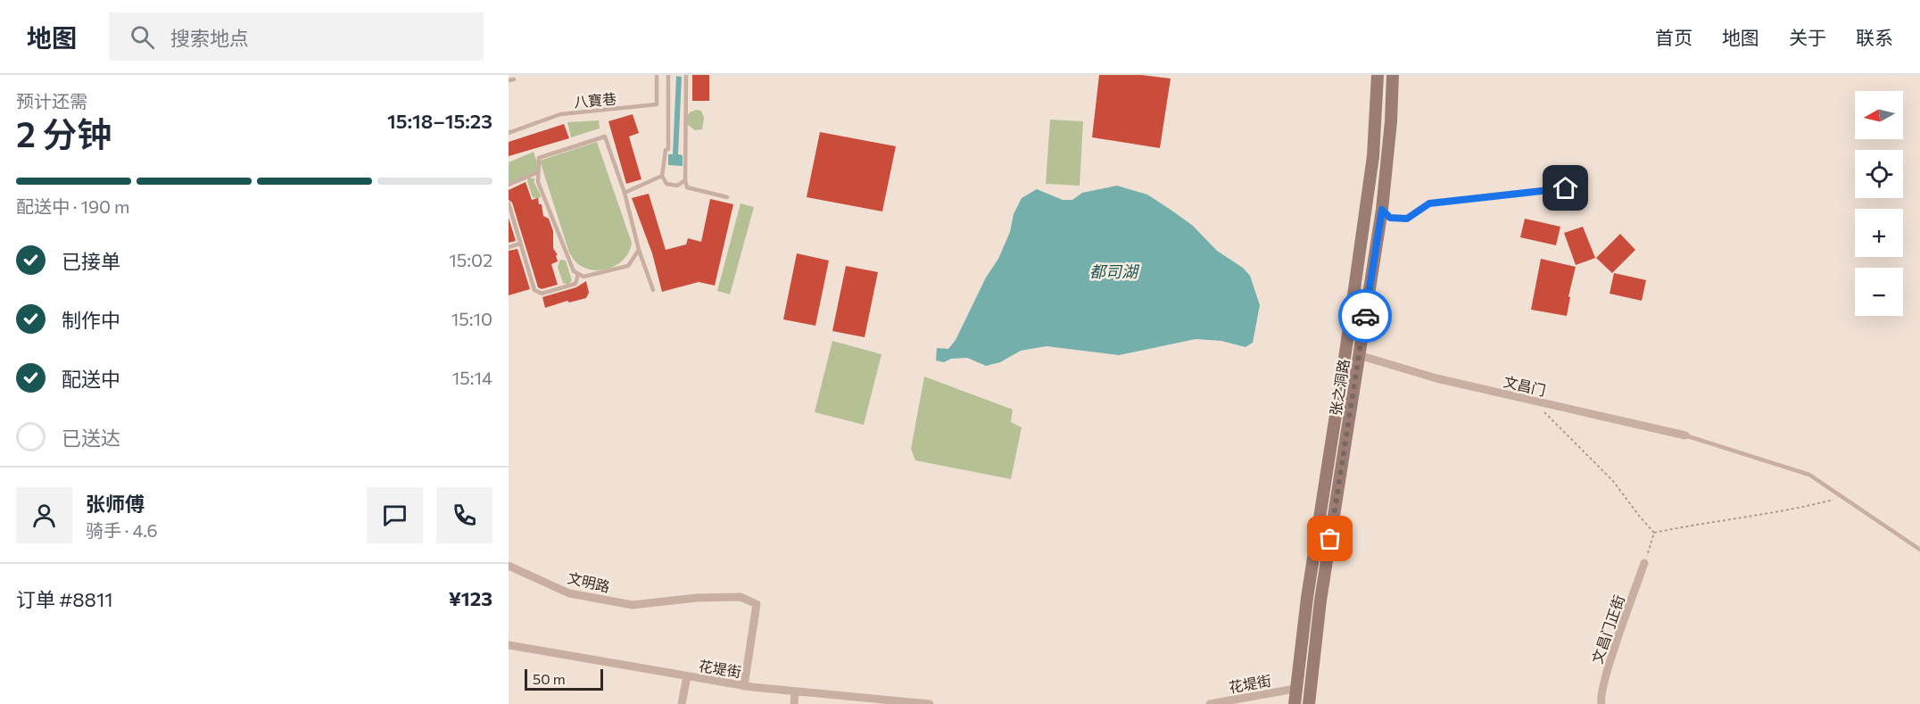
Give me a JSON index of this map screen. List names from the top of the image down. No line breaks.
{"streets":{"main road":["张之洞路"],"street":["文昌门","文明路","文昌门正街","花堤街"],"lane":["八寶巷"]},"crossings":[["文昌门","张之洞路"],["张之洞路","花堤街"],["文明路","花堤街"]],"water":["都司湖"],"scale_bar":"50 m","north":"left","page":{"header":"地图","search":"搜索地点","nav":["首页","地图","关于","联系"],"heading":["2 分钟","预计还需","15:18–15:23"],"panel":["张师傅","骑手 · 4.6","订单 #8811","¥123"],"map_buttons":["+","−"],"bar":"配送中 · 190 m","list":[["已接单","15:02"],["制作中","15:10"],["配送中","15:14"],"已送达"],"scale":"50 m"}}
